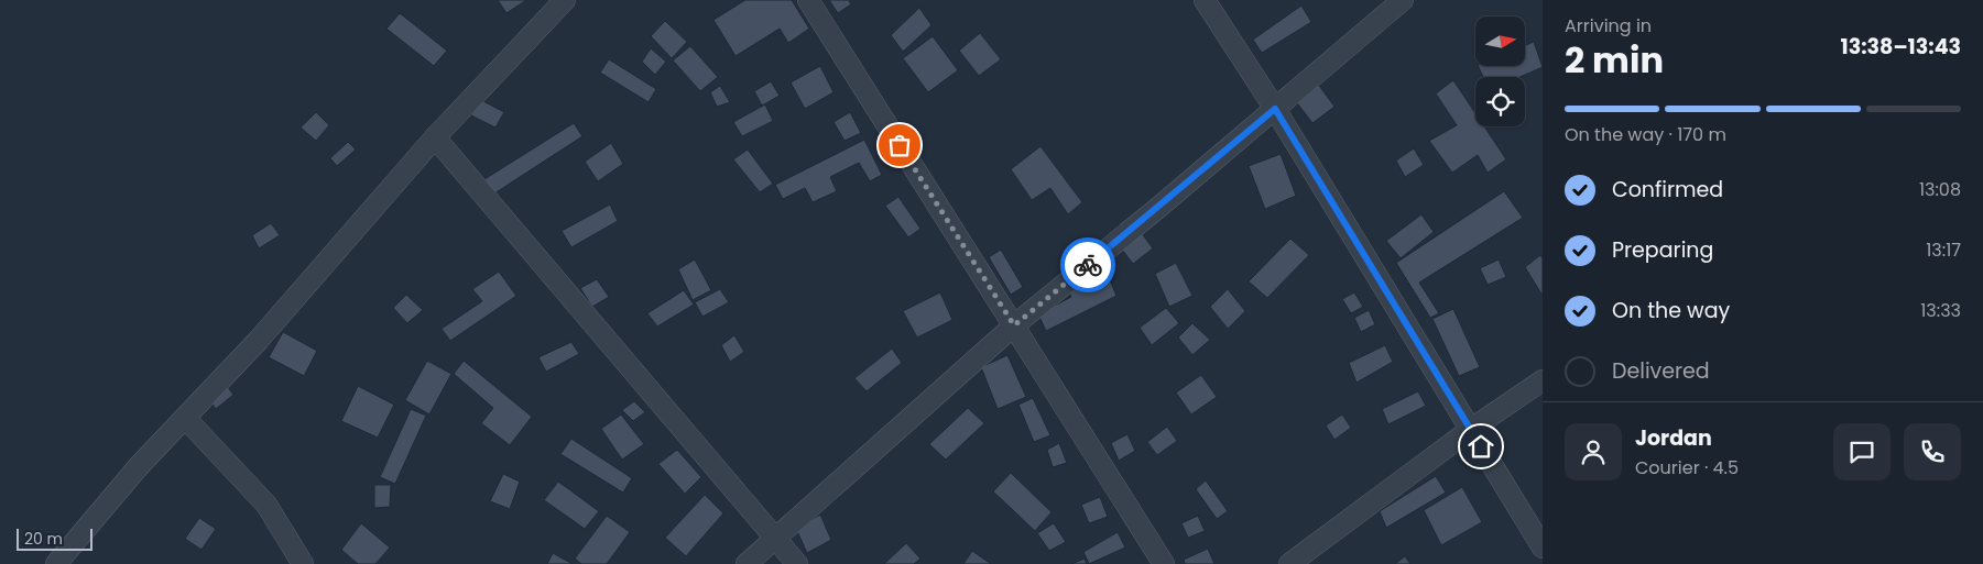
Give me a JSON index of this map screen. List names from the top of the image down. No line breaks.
{"scale_bar":"20 m","north":"right","page":{"heading":["2 min","Arriving in","13:38–13:43"],"panel":["Jordan","Courier · 4.5"],"bar":"On the way · 170 m","list":[["Confirmed","13:08"],["Preparing","13:17"],["On the way","13:33"],"Delivered"],"scale":"20 m"}}
